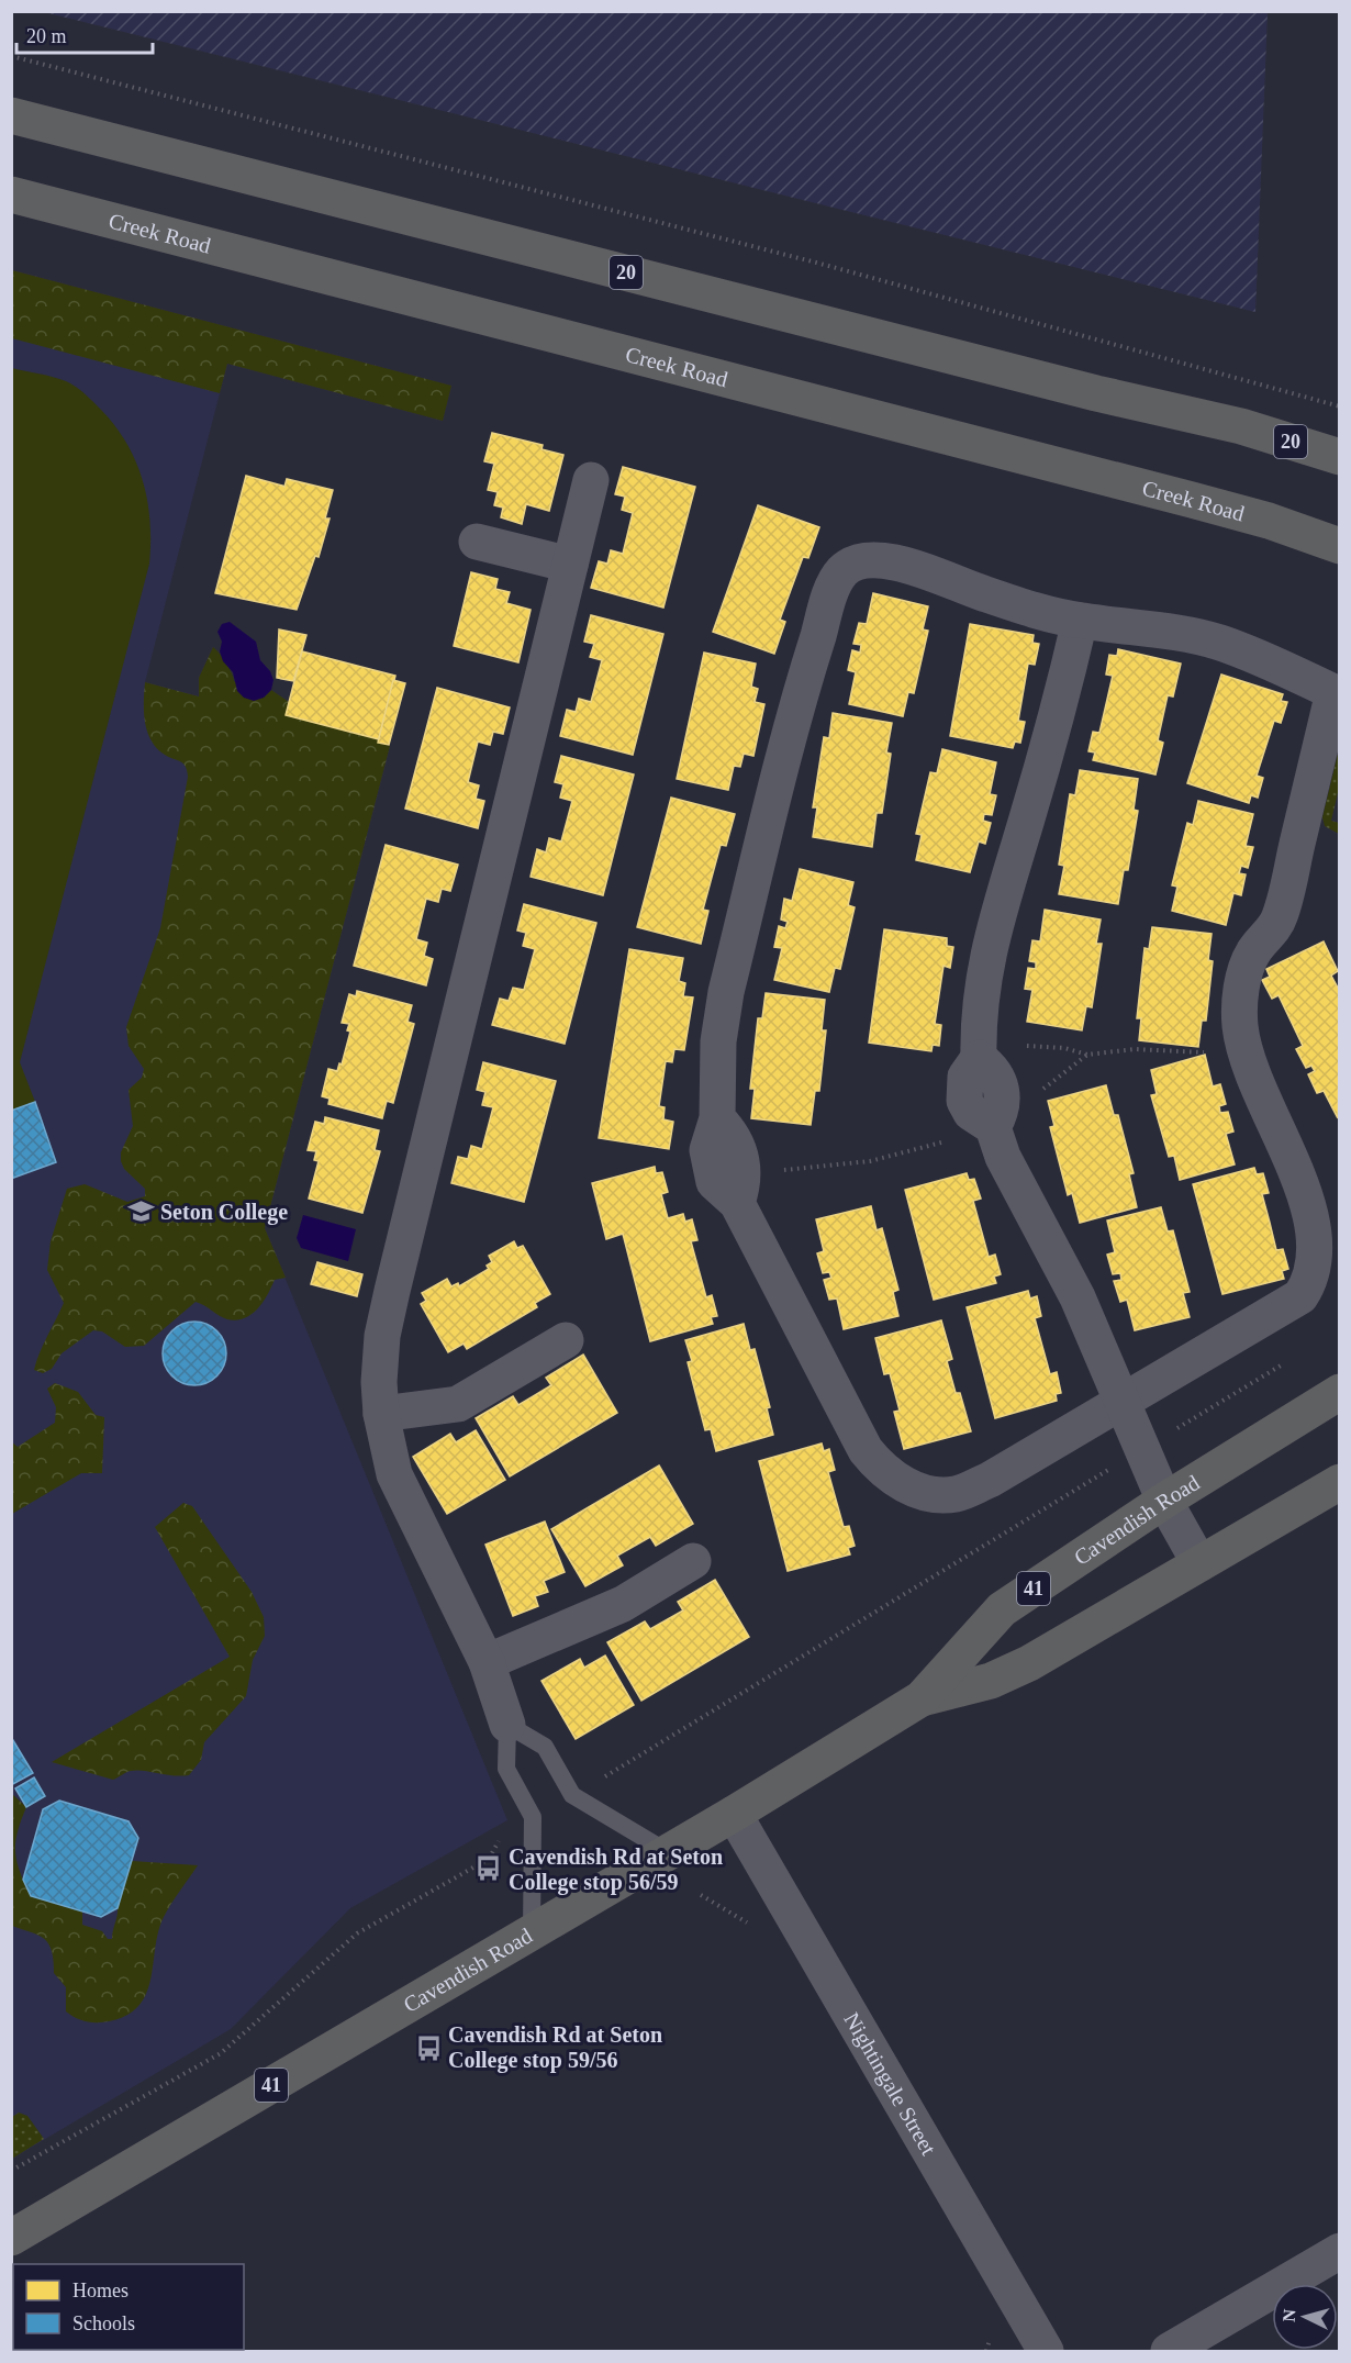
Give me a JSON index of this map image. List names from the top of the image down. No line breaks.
{"streets":{"main road":["Creek Road","20","Cavendish Road","41"],"street":["Nightingale Street"]},"crossings":[["Cavendish Road","Nightingale Street"]],"places":{"school or university":["Seton College"],"bus stop":["Cavendish Rd at Seton College stop 56/59","Cavendish Rd at Seton College stop 59/56"]},"legend":["Homes","Schools"],"scale_bar":"20 m","north":"left"}
